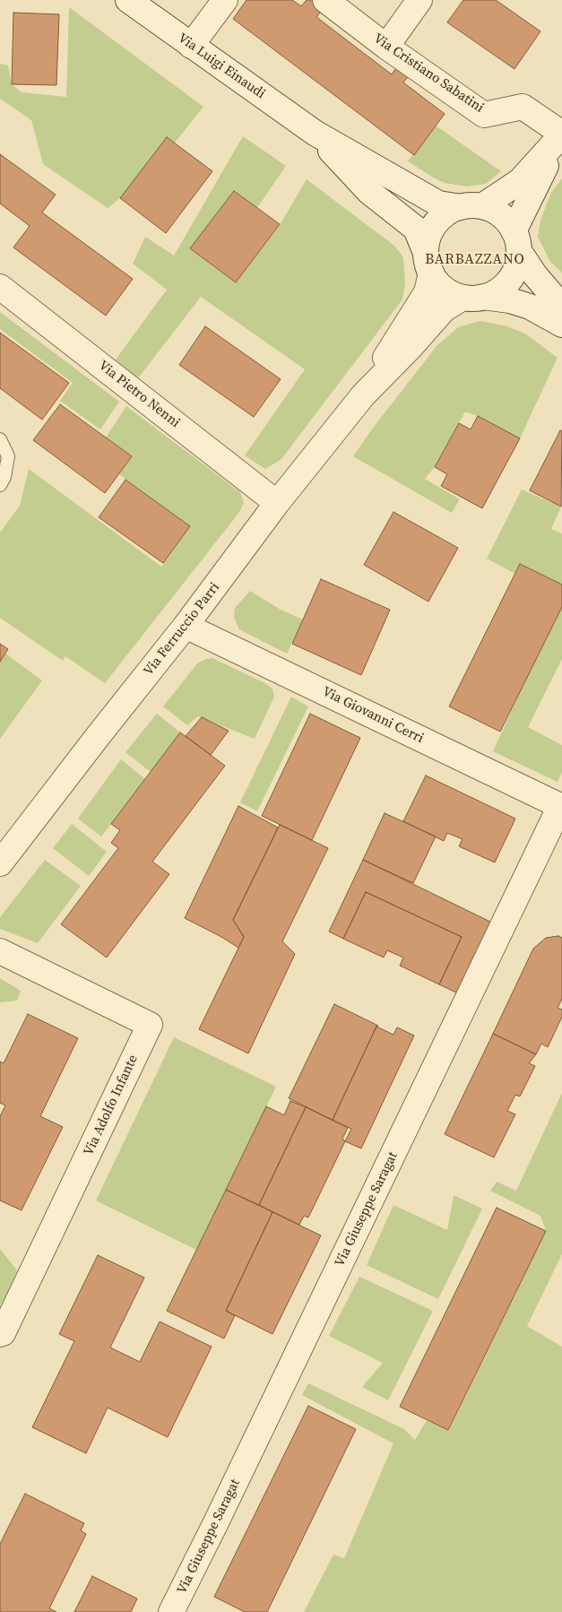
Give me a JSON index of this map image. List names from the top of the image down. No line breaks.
{"streets":{"street":["Via Luigi Einaudi","Via Cristiano Sabatini","Via Pietro Nenni","Via Ferruccio Parri","Via Giovanni Cerri","Via Adolfo Infante","Via Giuseppe Saragat"]},"crossings":[["Via Luigi Einaudi","Via Ferruccio Parri"],["Via Pietro Nenni","Via Ferruccio Parri"],["Via Ferruccio Parri","Via Giovanni Cerri"],["Via Giovanni Cerri","Via Giuseppe Saragat"]],"districts":["BARBAZZANO"]}
